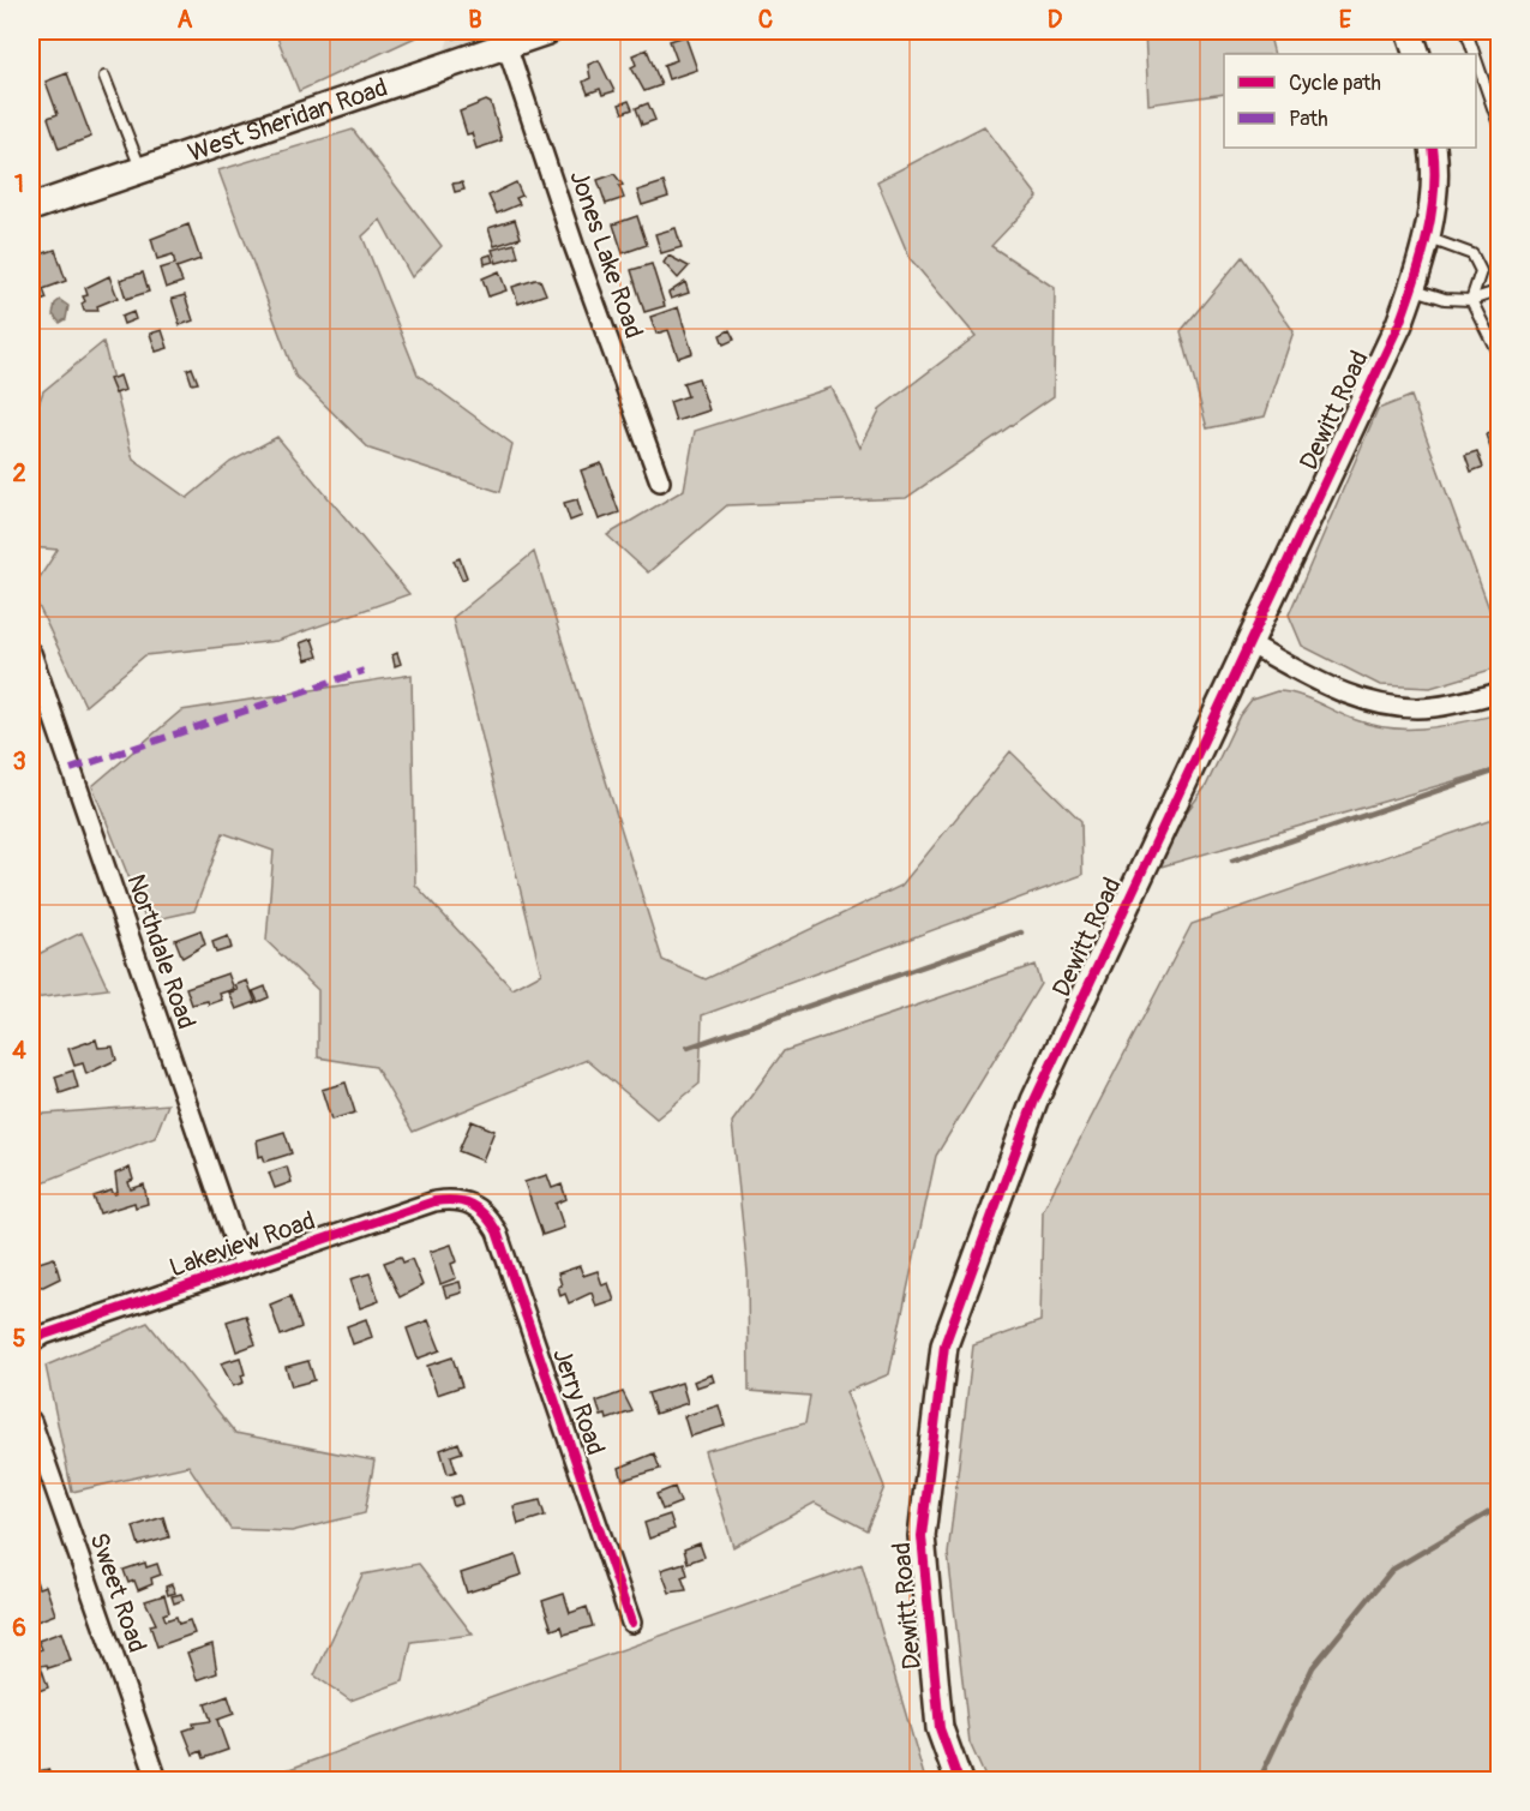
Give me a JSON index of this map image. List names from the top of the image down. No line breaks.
{"streets":{"street":["West Sheridan Road","Jones Lake Road","Dewitt Road","Northdale Road","Lakeview Road","Jerry Road","Sweet Road"]},"crossings":[["West Sheridan Road","Jones Lake Road"],["Northdale Road","Lakeview Road"],["Lakeview Road","Jerry Road"]],"legend":["Cycle path","Path"],"grid":{"columns":["A","B","C","D","E"],"rows":["1","2","3","4","5","6"]}}
